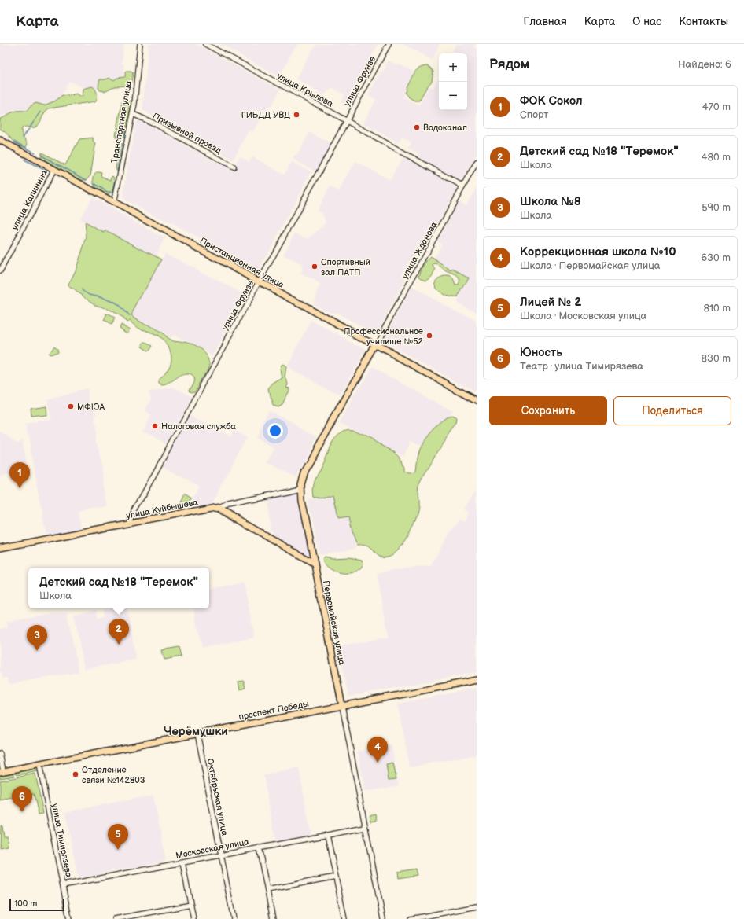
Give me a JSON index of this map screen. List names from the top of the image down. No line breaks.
{"streets":{"main road":["Пристанционная улица","улица Куйбышева","Первомайская улица","проспект Победы"],"street":["улица Фрунзе","улица Крылова","Транспортная улица","Призывной проезд","улица Калинина","улица Жданова","Октябрьская улица","улица Тимирязева","Московская улица"]},"crossings":[["улица Фрунзе","улица Крылова"],["улица Фрунзе","Пристанционная улица"],["улица Фрунзе","улица Куйбышева"],["улица Крылова","улица Жданова"],["Транспортная улица","Призывной проезд"],["Транспортная улица","Пристанционная улица"],["улица Калинина","Пристанционная улица"],["улица Жданова","Пристанционная улица"],["улица Жданова","Первомайская улица"],["Пристанционная улица","Первомайская улица"],["Первомайская улица","проспект Победы"],["Первомайская улица","Московская улица"],["проспект Победы","Октябрьская улица"],["проспект Победы","улица Тимирязева"],["Октябрьская улица","Московская улица"],["улица Тимирязева","Московская улица"]],"districts":["Черёмушки"],"places":["ГИБДД УВД","Водоканал","Спортивный зал ПАТП","Профессиональное училище №52","МФЮА","Налоговая служба","Отделение связи №142803"],"scale_bar":"100 m","page":{"header":"Карта","nav":["Главная","Карта","О нас","Контакты"],"heading":["Рядом","Найдено: 6"],"map_buttons":["+","−"],"list":[{"mark":"1","name":"ФОК Сокол","note":"Спорт","value":"470 m"},{"mark":"2","name":"Детский сад №18 \"Теремок\"","note":"Школа","value":"480 m"},{"mark":"3","name":"Школа №8","note":"Школа","value":"590 m"},{"mark":"4","name":"Коррекционная школа №10","note":"Школа · Первомайская улица","value":"630 m"},{"mark":"5","name":"Лицей № 2","note":"Школа · Московская улица","value":"810 m"},{"mark":"6","name":"Юность","note":"Театр · улица Тимирязева","value":"830 m"}],"buttons":["Сохранить","Поделиться"],"pins":["1","2","3","4","6","5"],"popup":["Детский сад №18 \"Теремок\"","Школа"],"scale":"100 m"}}
